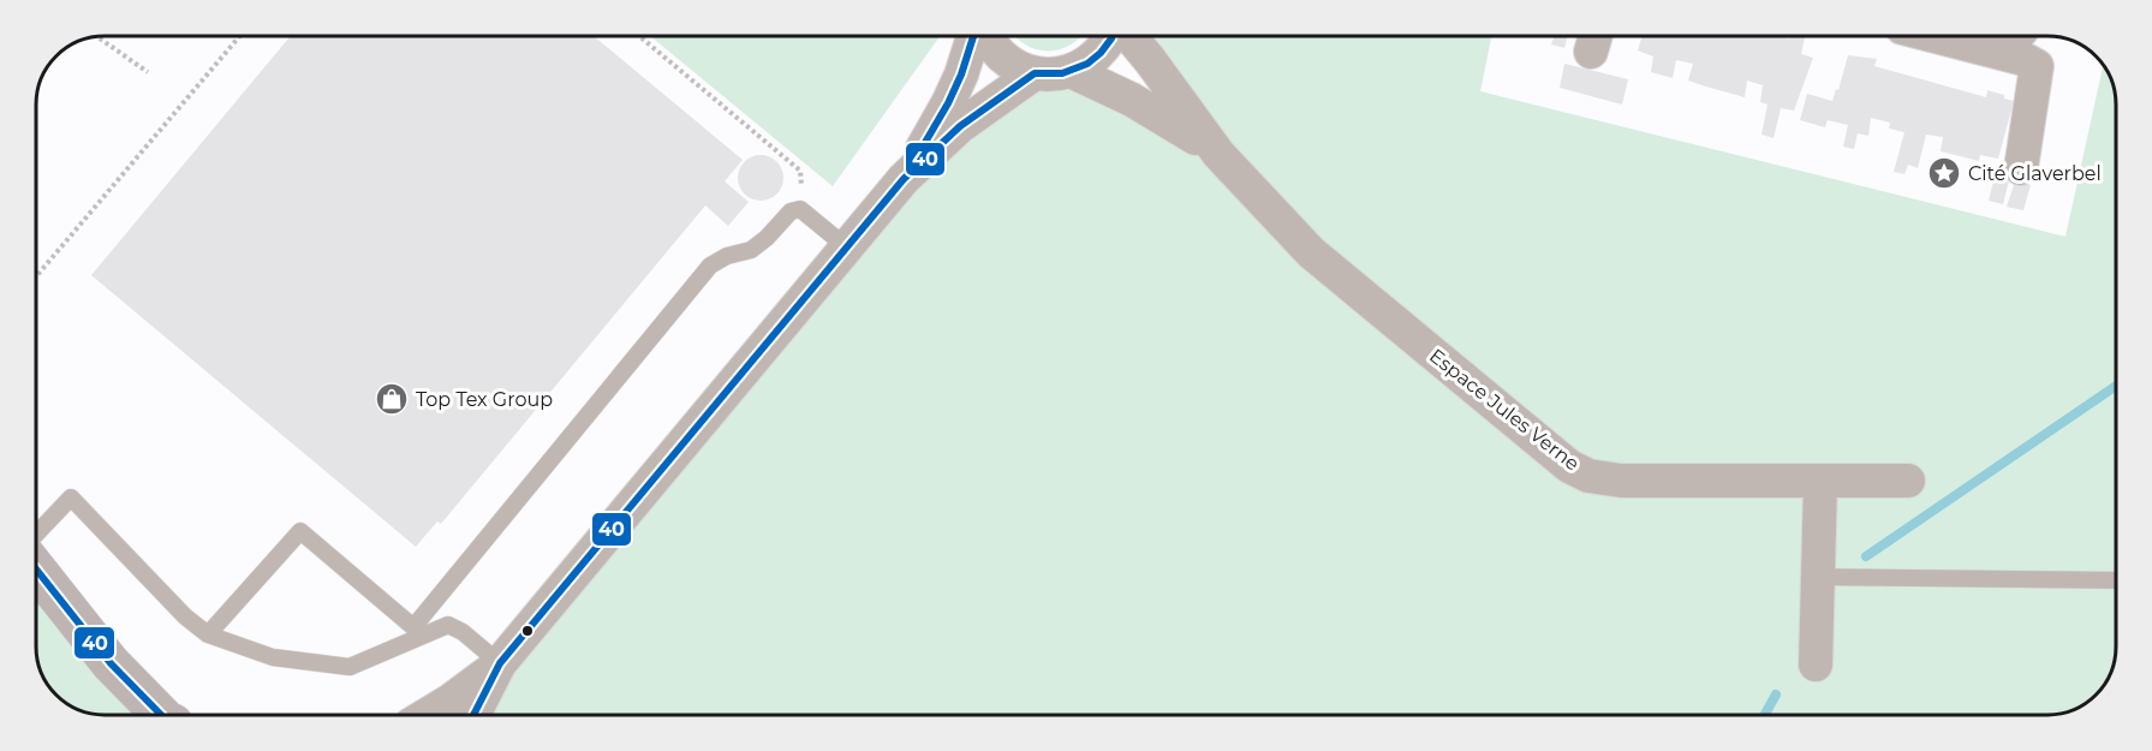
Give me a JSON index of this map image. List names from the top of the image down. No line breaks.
{"streets":{"street":["Espace Jules Verne"]},"places":{"place":["Cité Glaverbel"],"shop":["Top Tex Group"]},"lines":["transit line 40"]}
